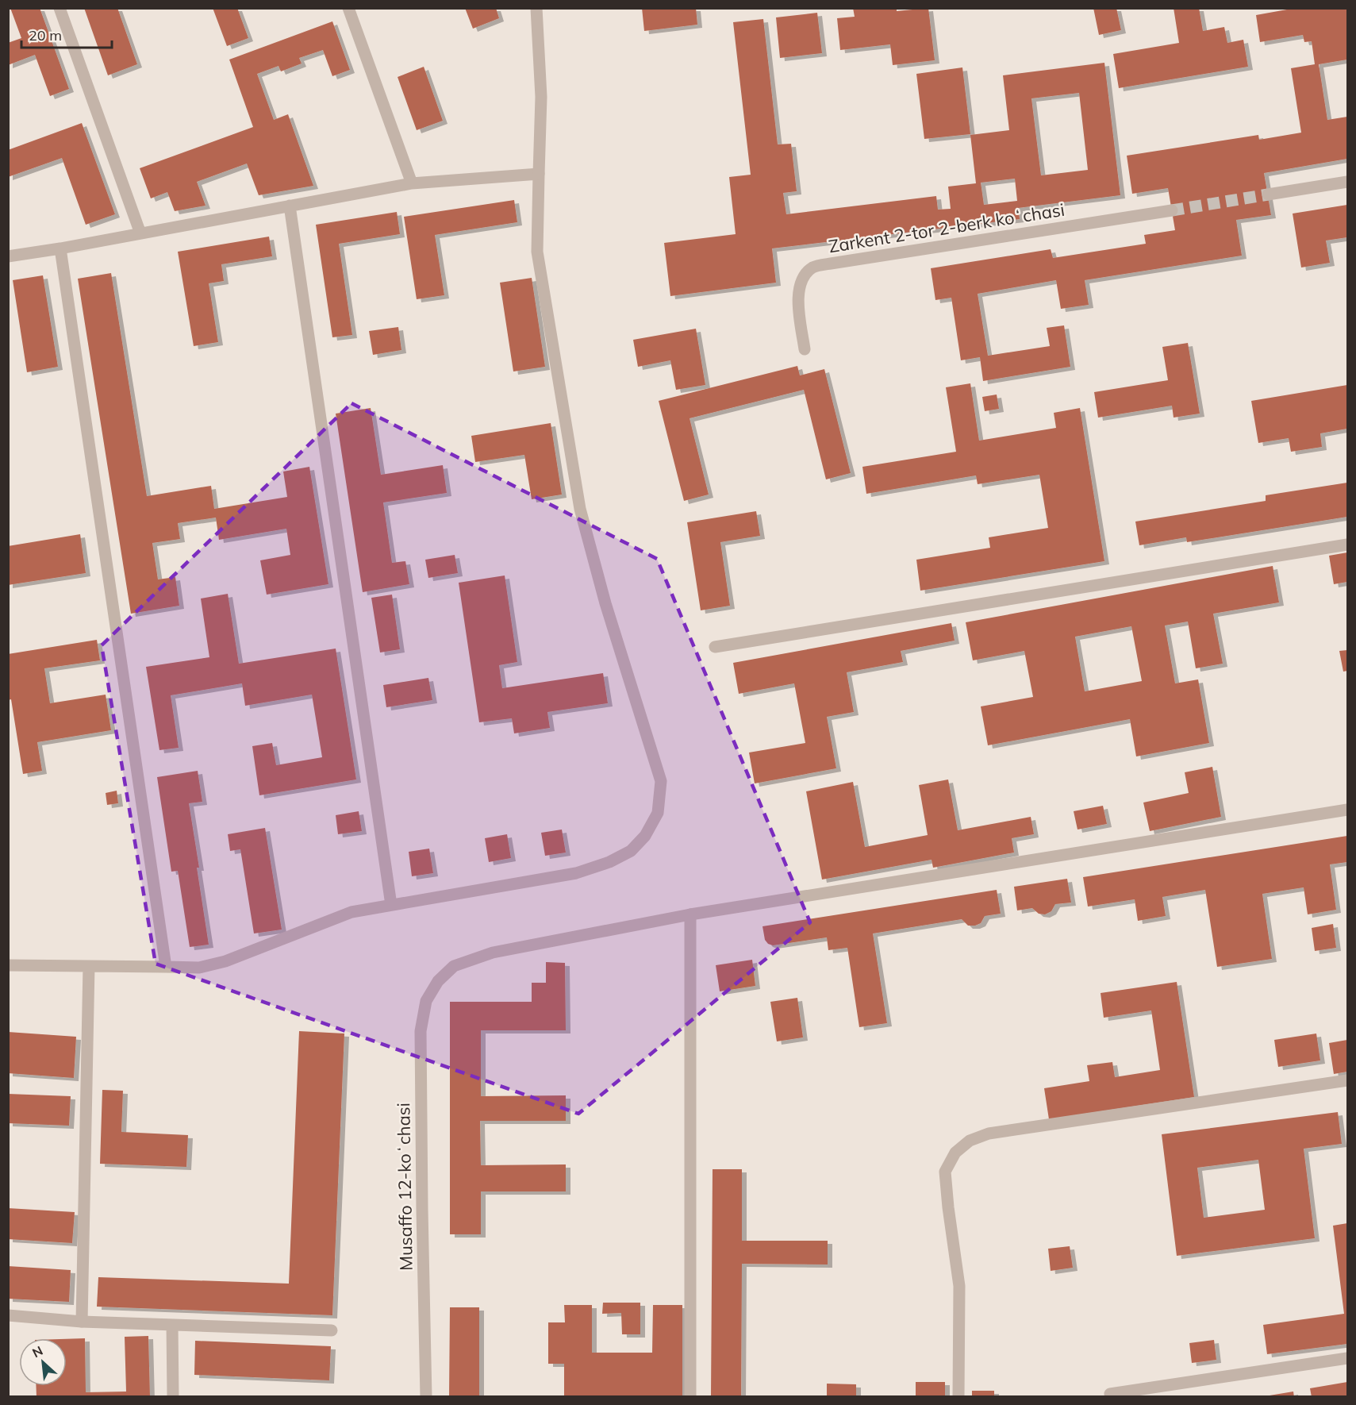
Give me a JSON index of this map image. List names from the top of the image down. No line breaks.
{"streets":{"street":["Zarkent 2-tor 2-berk koʻchasi","Musaffo 12-koʻchasi"]},"scale_bar":"20 m","north":"top left"}
